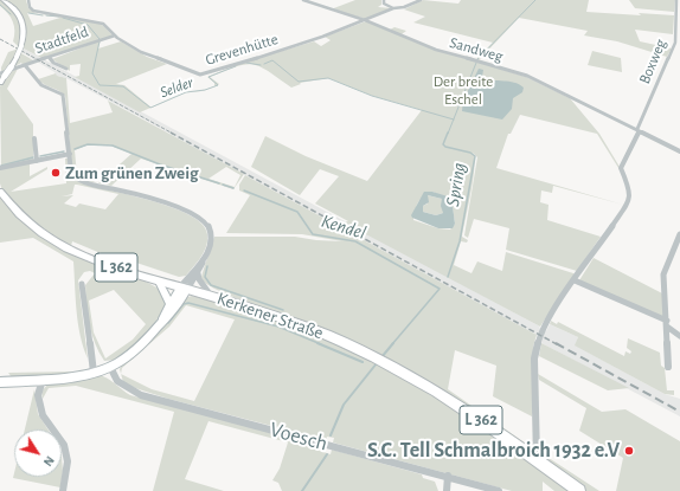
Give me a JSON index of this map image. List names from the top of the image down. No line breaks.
{"streets":{"main road":["L 362","Kerkener Straße"],"street":["Stadtfeld","Grevenhütte","Sandweg","Boxweg","Voesch"]},"crossings":[["Stadtfeld","Grevenhütte"],["Grevenhütte","Sandweg"],["Sandweg","Boxweg"],["L 362","Kerkener Straße"]],"water":["Selder","Spring","Kendel"],"parks":["Der breite Eschel"],"places":["Zum grünen Zweig","S.C. Tell Schmalbroich 1932 e.V"],"north":"bottom right"}
